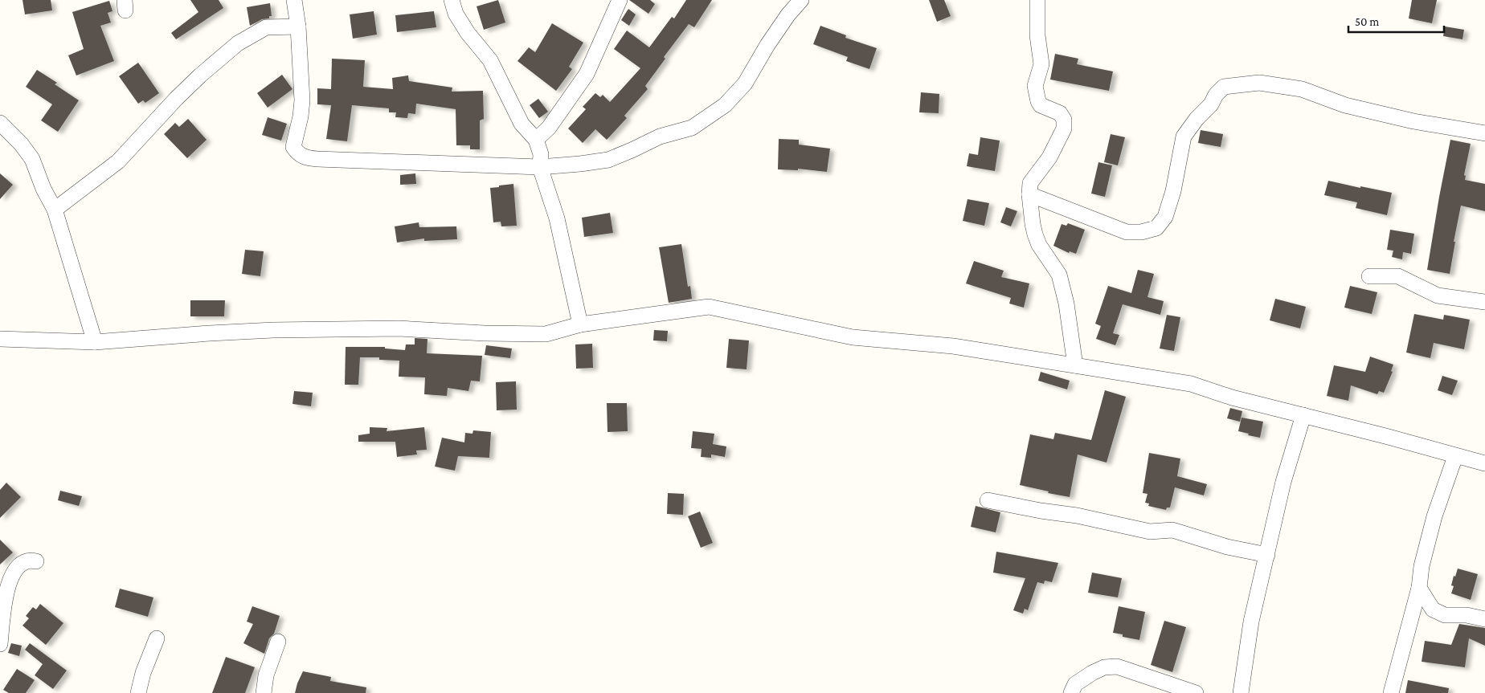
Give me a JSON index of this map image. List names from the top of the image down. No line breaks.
{"scale_bar":"50 m"}
